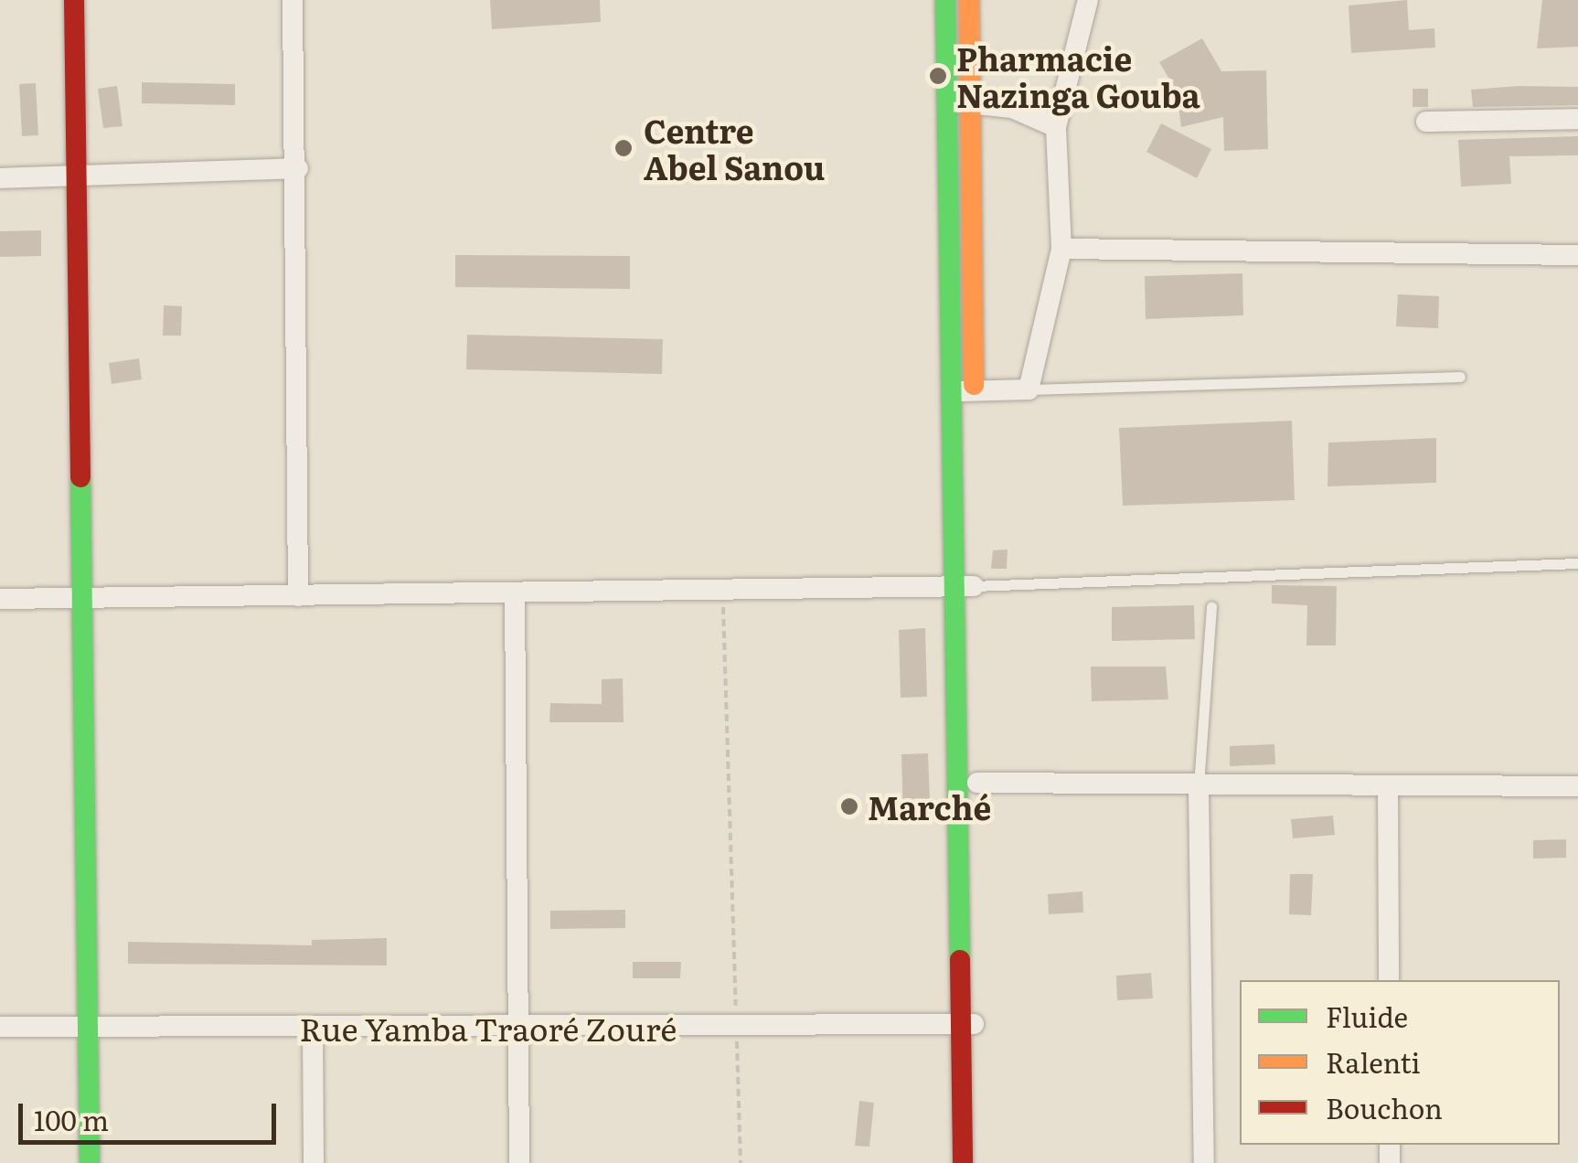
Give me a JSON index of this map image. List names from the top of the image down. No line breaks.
{"streets":{"street":["Rue Yamba Traoré Zouré"]},"places":["Pharmacie Nazinga Gouba","Centre Abel Sanou","Marché"],"legend":["Fluide","Ralenti","Bouchon"],"scale_bar":"100 m"}
